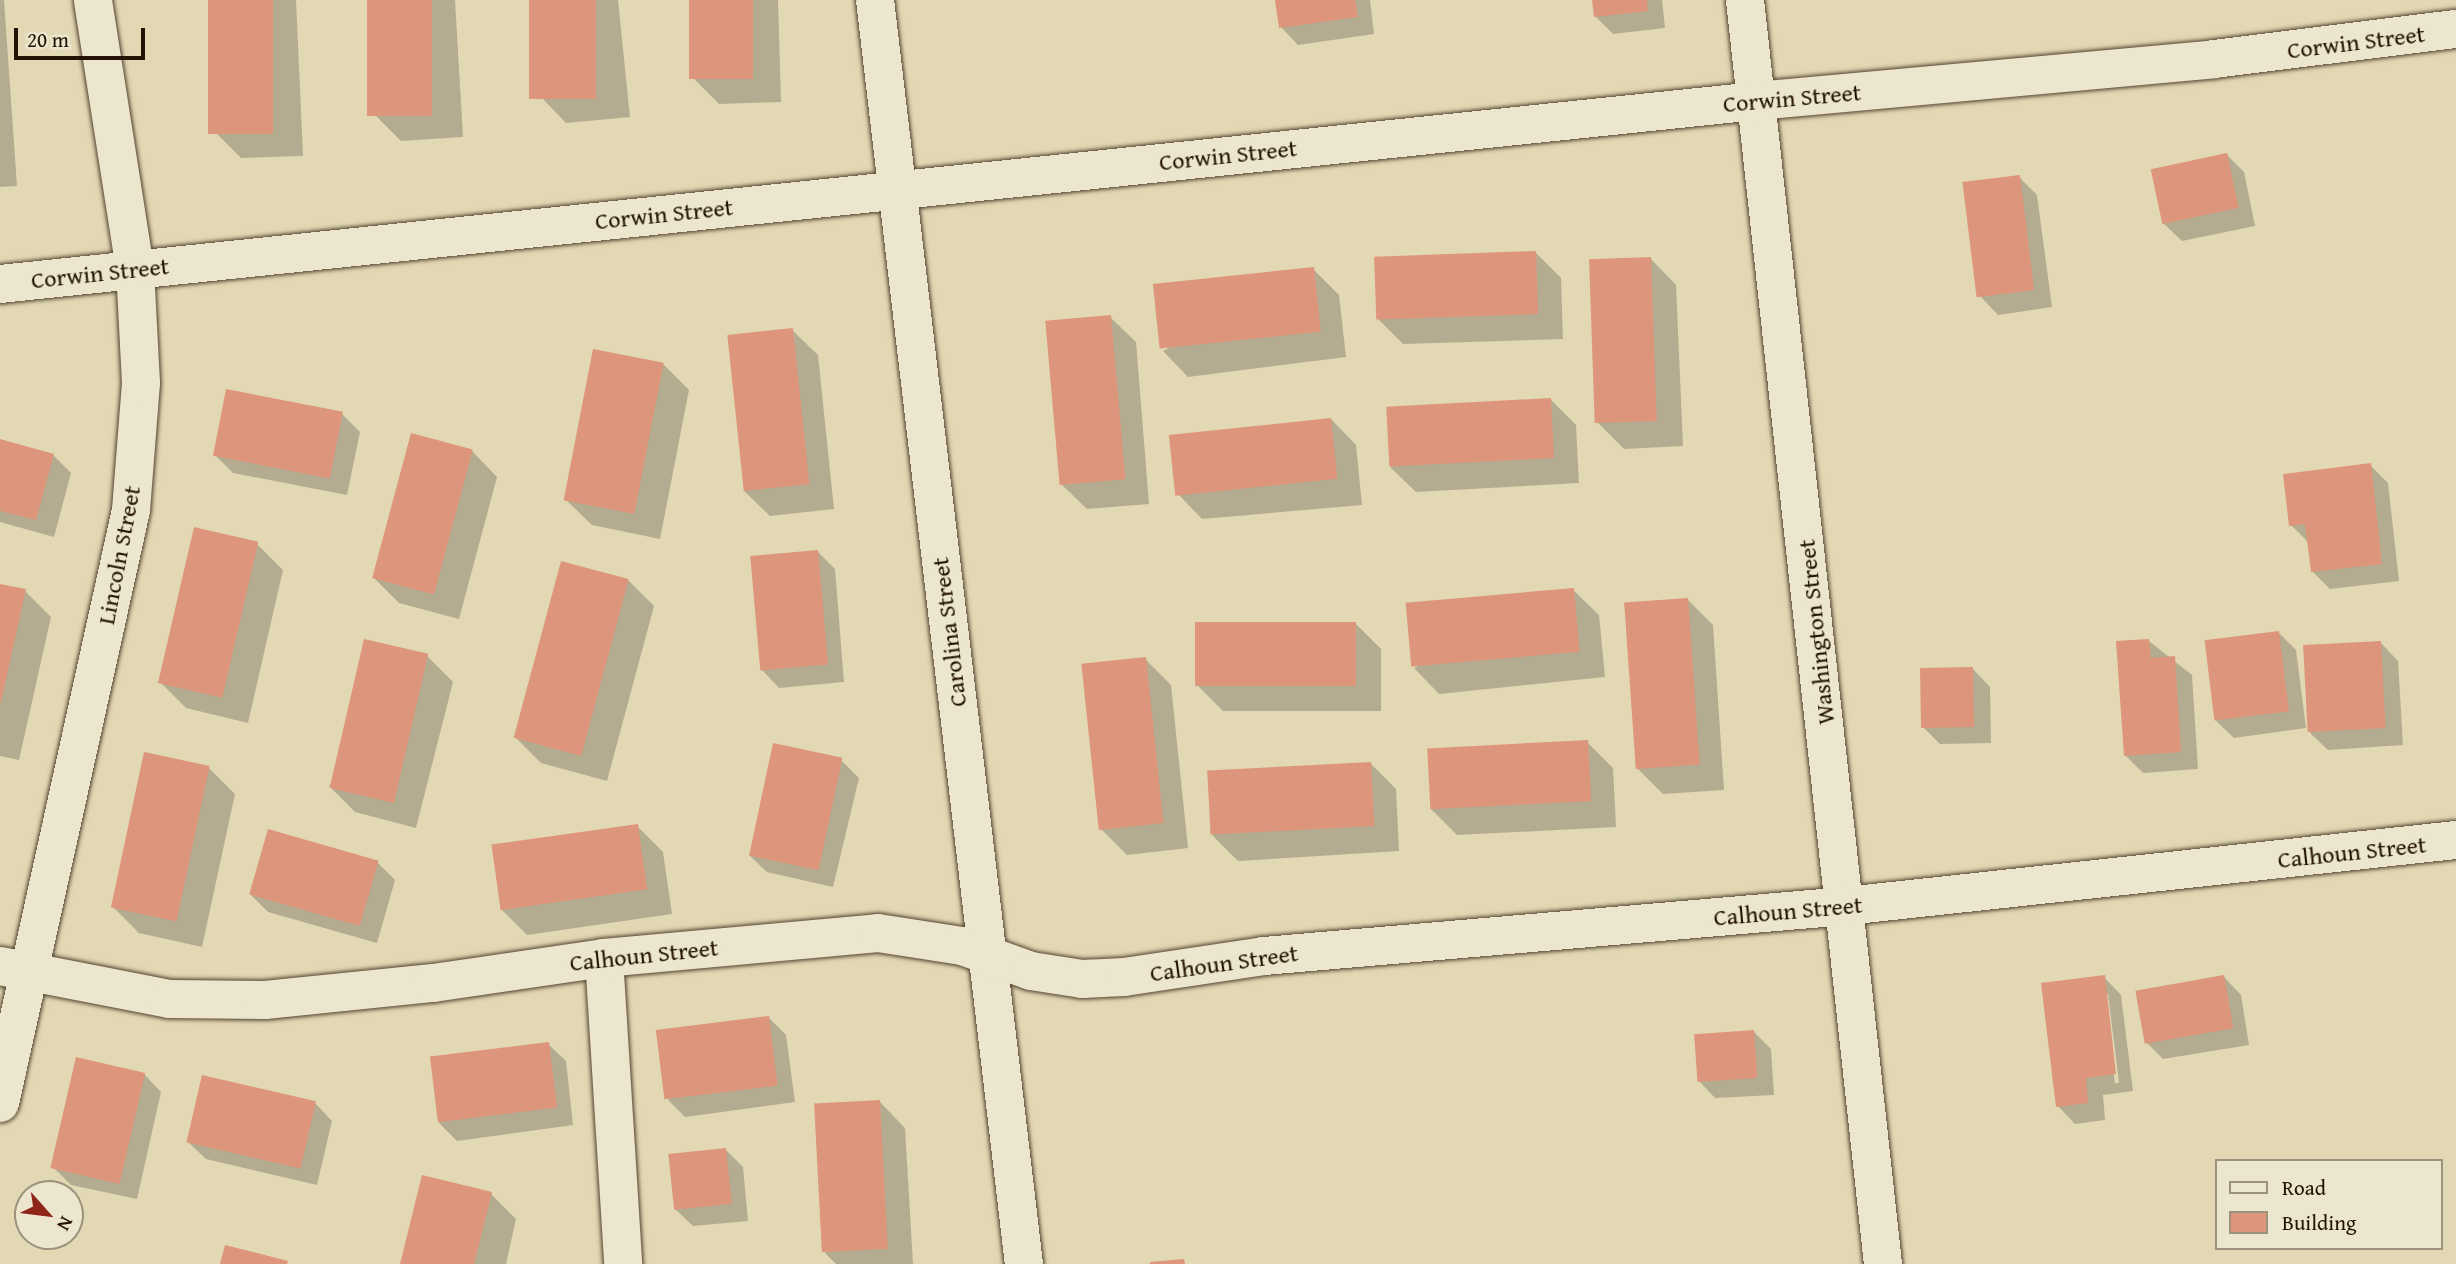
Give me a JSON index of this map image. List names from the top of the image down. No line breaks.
{"streets":{"street":["Corwin Street","Lincoln Street","Carolina Street","Washington Street","Calhoun Street"]},"crossings":[["Corwin Street","Lincoln Street"],["Corwin Street","Carolina Street"],["Corwin Street","Washington Street"],["Lincoln Street","Calhoun Street"],["Carolina Street","Calhoun Street"],["Washington Street","Calhoun Street"]],"legend":["Road","Building"],"scale_bar":"20 m","north":"bottom right"}
